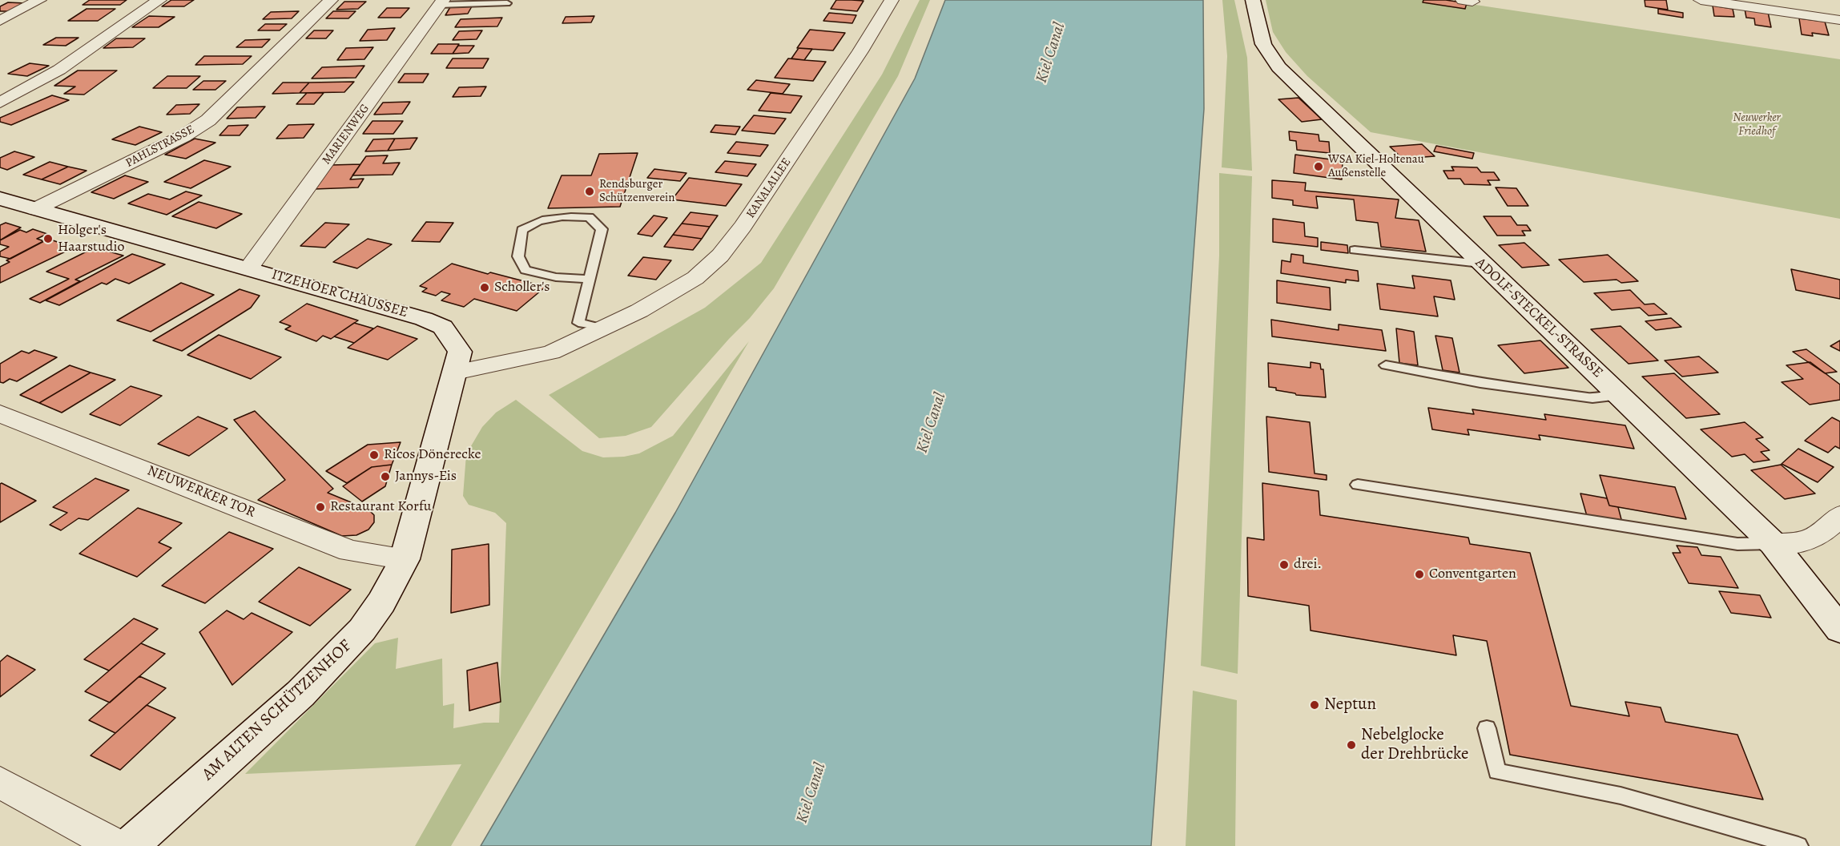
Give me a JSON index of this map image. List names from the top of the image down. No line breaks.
{"streets":{"street":["MARIENWEG","PAHLSTRASSE","KANALALLEE","ITZEHOER CHAUSSEE","ADOLF-STECKEL-STRASSE","NEUWERKER TOR","AM ALTEN SCHÜTZENHOF"]},"crossings":[["MARIENWEG","ITZEHOER CHAUSSEE"],["PAHLSTRASSE","ITZEHOER CHAUSSEE"],["KANALALLEE","ITZEHOER CHAUSSEE"],["NEUWERKER TOR","AM ALTEN SCHÜTZENHOF"]],"water":["Kiel Canal"],"parks":["Neuwerker Friedhof"],"places":["WSA Kiel-Holtenau Außenstelle","Rendsburger Schützenverein","Holger's Haarstudio","Scholler's","Ricos Dönerecke","Jannys-Eis","Restaurant Korfu","drei.","Conventgarten","Neptun","Nebelglocke der Drehbrücke"]}
